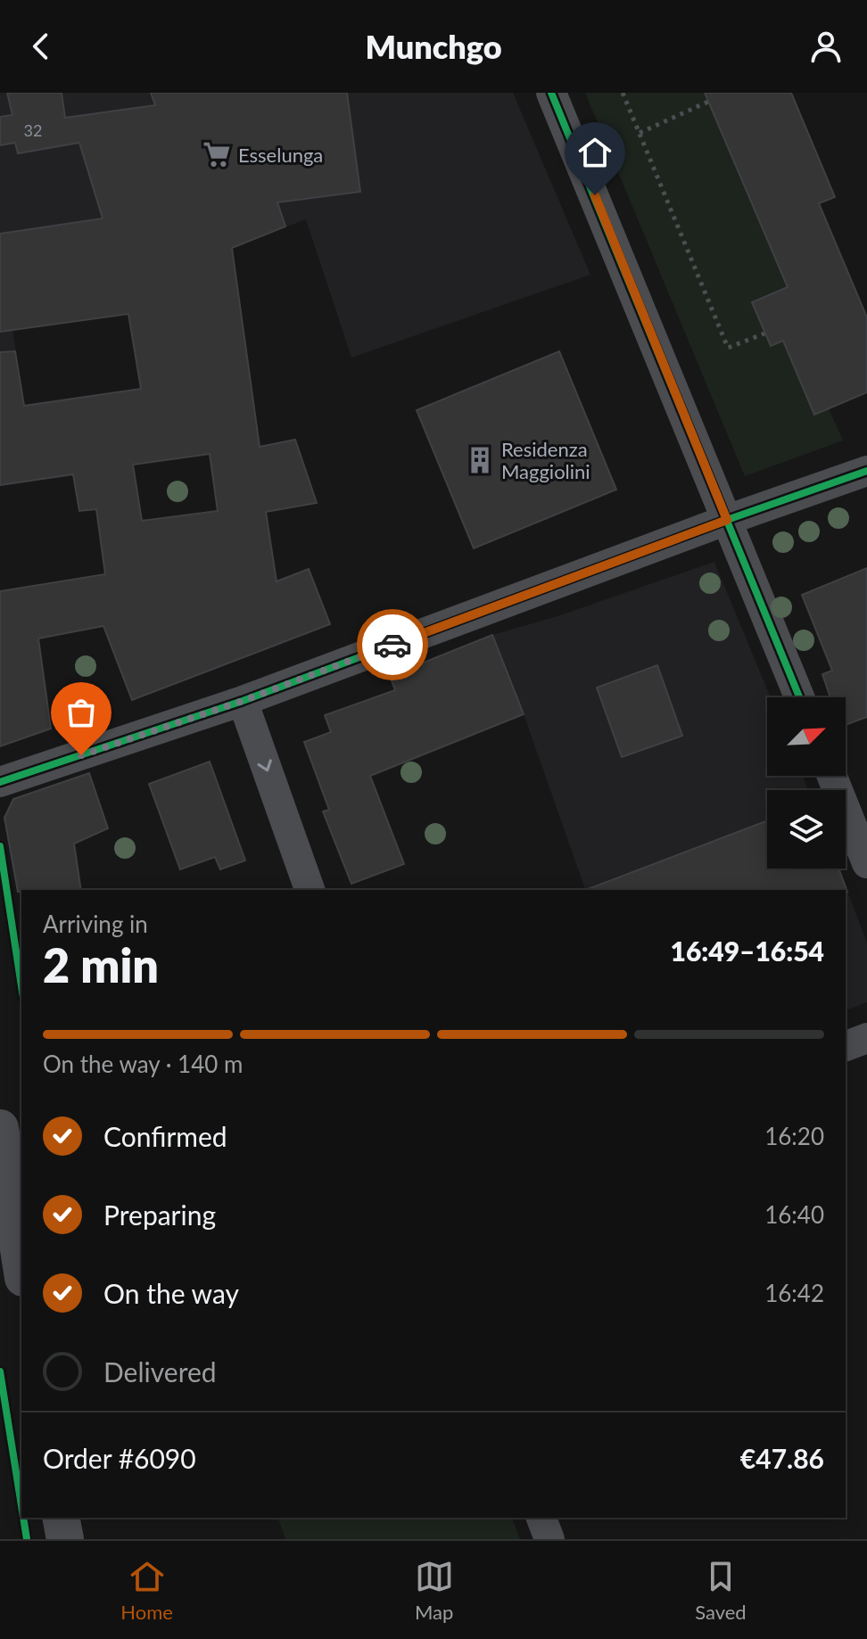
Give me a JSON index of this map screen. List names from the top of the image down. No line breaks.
{"places":{"supermarket":["Esselunga"],"building":["Residenza Maggiolini"]},"house_numbers":["32"],"north":"top right","page":{"header":"Munchgo","heading":["2 min","Arriving in","16:49–16:54"],"panel":["Order #6090","€47.86"],"bar":"On the way · 140 m","list":[["Confirmed","16:20"],["Preparing","16:40"],["On the way","16:42"],"Delivered"],"tabs":["Home","Map","Saved"]}}
